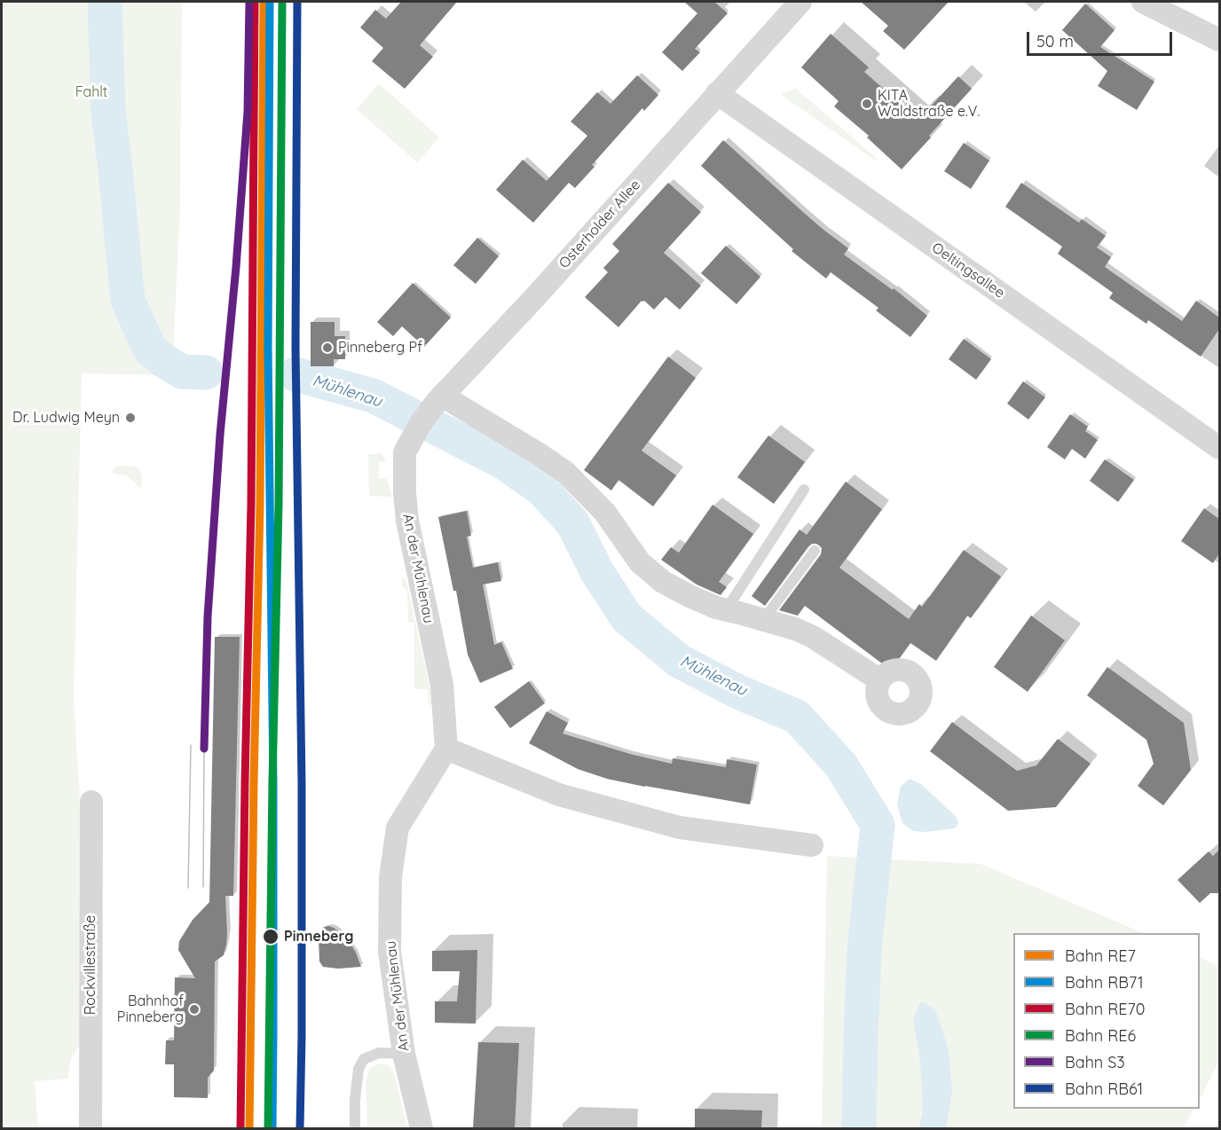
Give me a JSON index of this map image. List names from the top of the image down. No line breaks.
{"streets":{"street":["Osterholder Allee","Oeltingsallee","An der Mühlenau","Rockvillestraße"]},"crossings":[["Osterholder Allee","Oeltingsallee"],["Osterholder Allee","An der Mühlenau"]],"water":["Mühlenau"],"parks":["Fahlt"],"places":["KITA Waldstraße e.V.","Pinneberg Pf","Dr. Ludwig Meyn","Pinneberg","Bahnhof Pinneberg"],"lines":["rail line RE7","rail line RB71","rail line RE70","rail line RE6","rail line S3","rail line RB61"],"legend":["Bahn RE7","Bahn RB71","Bahn RE70","Bahn RE6","Bahn S3","Bahn RB61"],"scale_bar":"50 m"}
